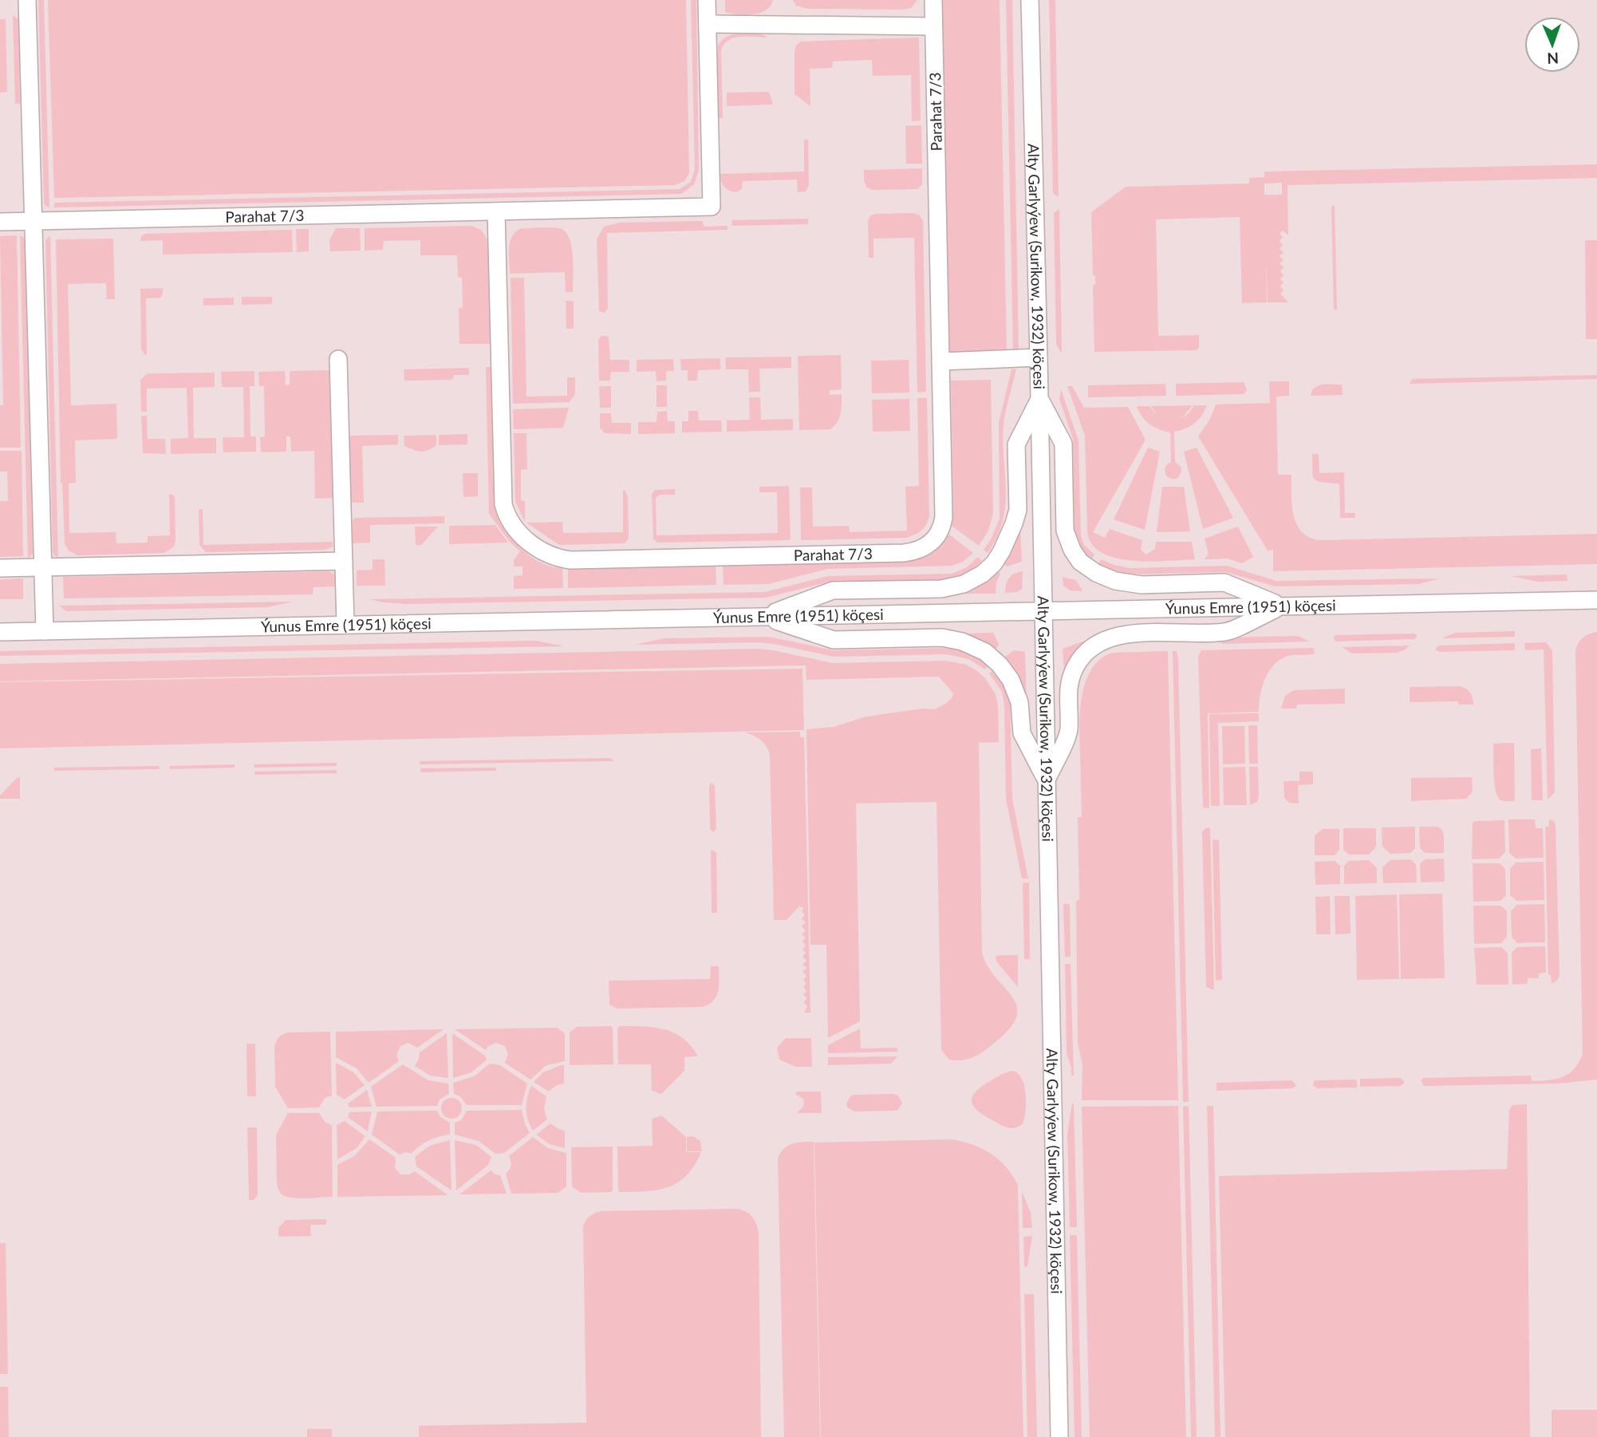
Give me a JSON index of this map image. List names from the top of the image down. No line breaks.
{"streets":{"street":["Parahat 7/3","Alty Garlyýew (Surikow, 1932) köçesi","Ýunus Emre (1951) köçesi"]},"crossings":[["Alty Garlyýew (Surikow, 1932) köçesi","Ýunus Emre (1951) köçesi"]],"north":"bottom"}
